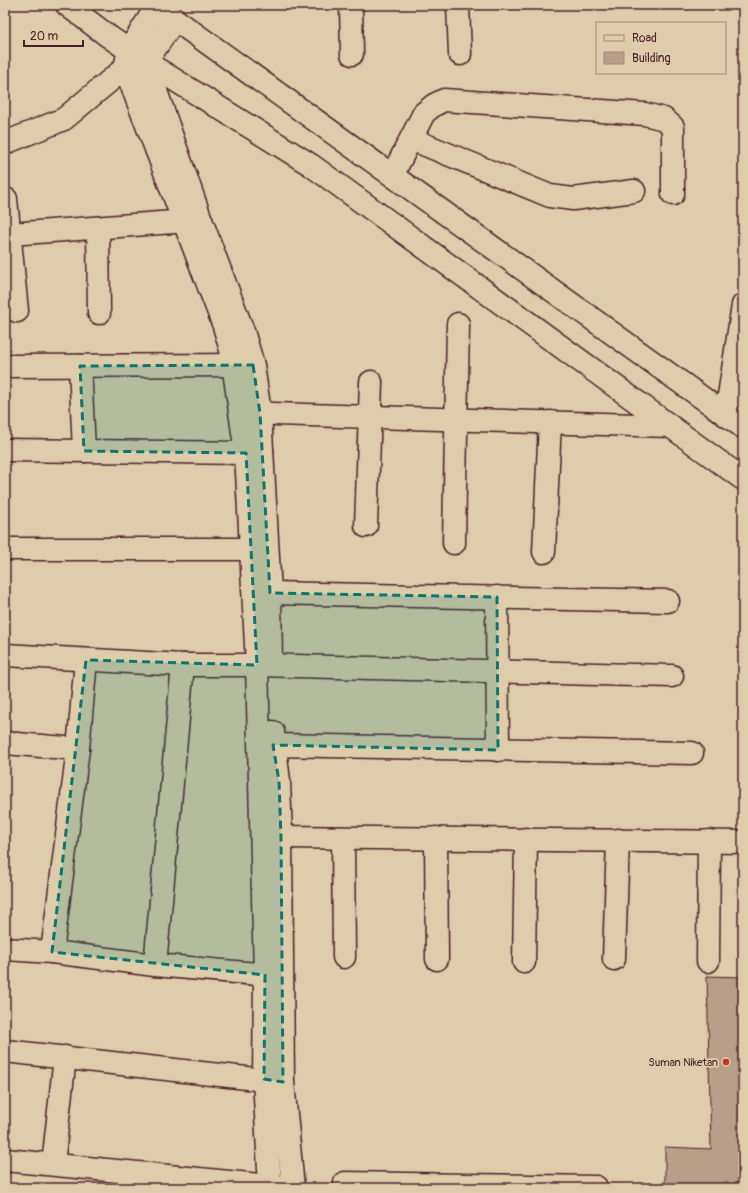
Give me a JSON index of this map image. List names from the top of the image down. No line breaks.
{"places":["Suman Niketan"],"legend":["Road","Building"],"scale_bar":"20 m"}
